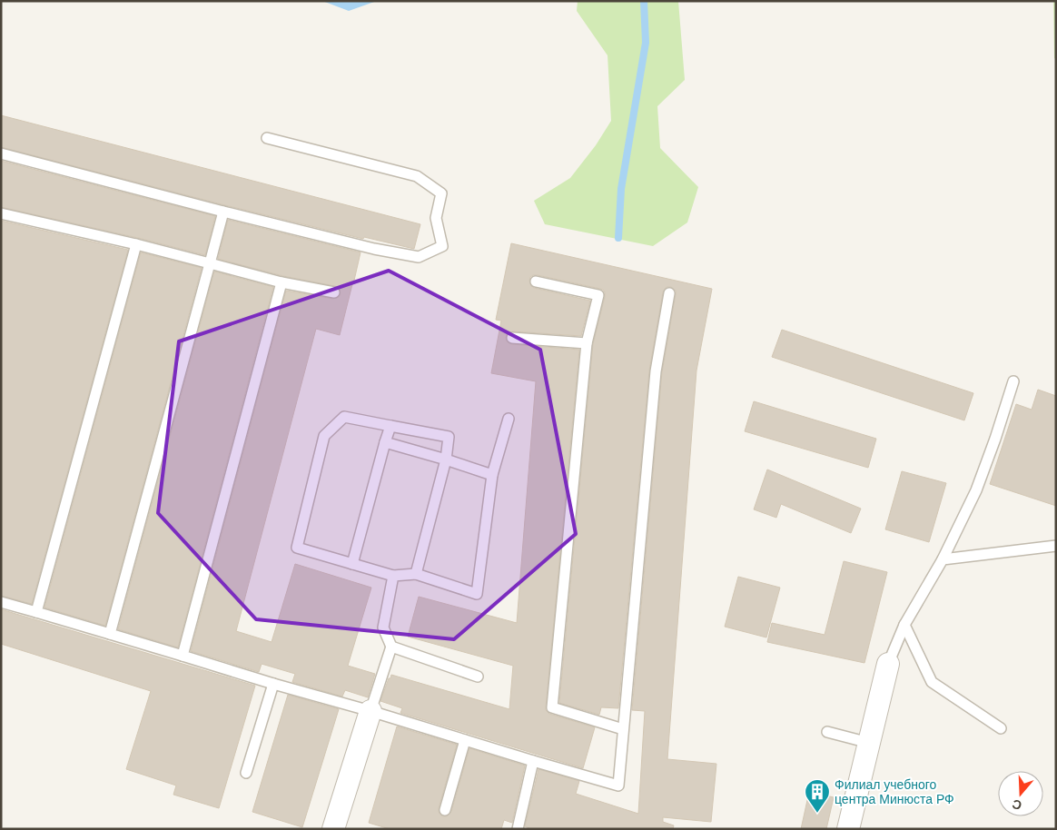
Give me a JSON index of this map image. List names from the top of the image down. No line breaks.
{"places":{"building":["Филиал учебного центра Минюста РФ"]},"north":"bottom"}
